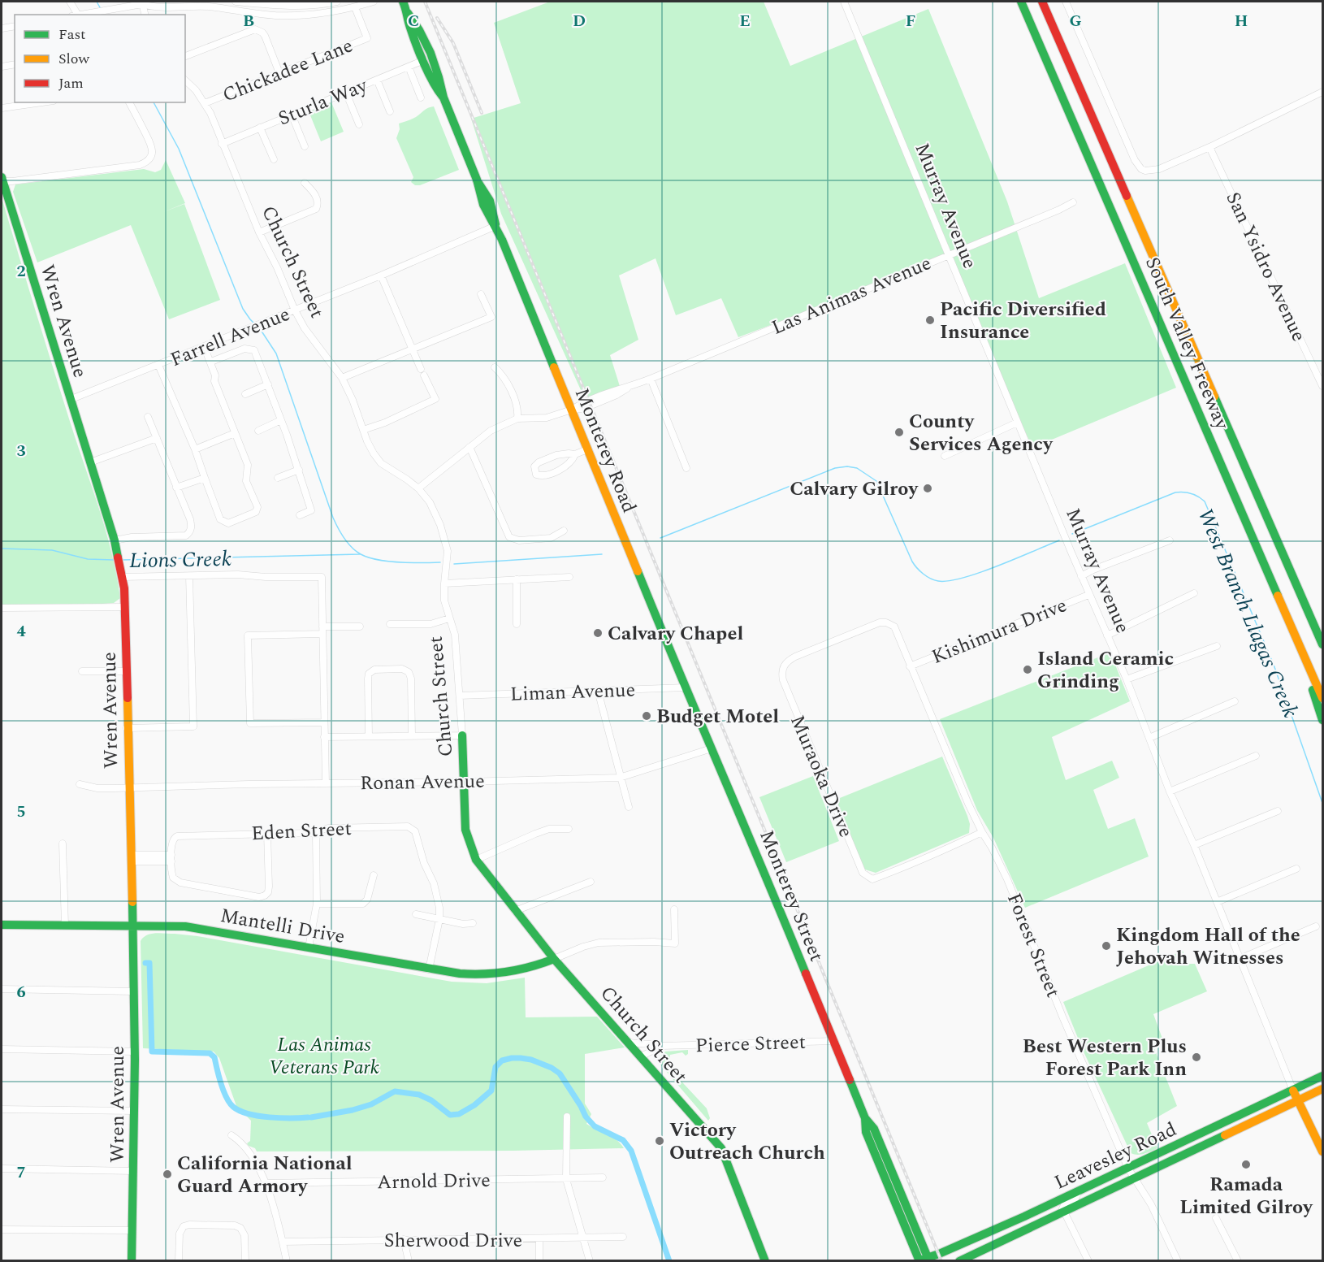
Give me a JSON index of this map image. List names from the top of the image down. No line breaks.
{"streets":{"main road":["Murray Avenue","Church Street","Wren Avenue","South Valley Freeway","Monterey Road","Monterey Street","Mantelli Drive","Leavesley Road"],"street":["Chickadee Lane","Sturla Way","San Ysidro Avenue","Las Animas Avenue","Farrell Avenue","Kishimura Drive","Liman Avenue","Muraoka Drive","Ronan Avenue","Eden Street","Forest Street","Pierce Street","Arnold Drive","Sherwood Drive"]},"crossings":[["Chickadee Lane","Church Street"],["Sturla Way","Church Street"],["Sturla Way","Monterey Road"],["Murray Avenue","Las Animas Avenue"],["Murray Avenue","Kishimura Drive"],["Murray Avenue","Leavesley Road"],["Church Street","Farrell Avenue"],["Church Street","Liman Avenue"],["Church Street","Ronan Avenue"],["Church Street","Mantelli Drive"],["Church Street","Pierce Street"],["Las Animas Avenue","Monterey Road"],["Wren Avenue","Farrell Avenue"],["Wren Avenue","Ronan Avenue"],["Wren Avenue","Mantelli Drive"],["Farrell Avenue","Monterey Road"],["Monterey Road","Liman Avenue"],["Monterey Road","Monterey Street"],["Kishimura Drive","Forest Street"],["Liman Avenue","Monterey Street"],["Muraoka Drive","Forest Street"],["Ronan Avenue","Monterey Street"],["Monterey Street","Pierce Street"],["Monterey Street","Leavesley Road"],["Forest Street","Leavesley Road"]],"water":["Lions Creek","West Branch Llagas Creek"],"parks":["Las Animas Veterans Park"],"places":["Pacific Diversified Insurance","County Services Agency","Calvary Gilroy","Calvary Chapel","Island Ceramic Grinding","Budget Motel","Kingdom Hall of the Jehovah Witnesses","Best Western Plus Forest Park Inn","Victory Outreach Church","Ramada Limited Gilroy","California National Guard Armory"],"legend":["Fast","Slow","Jam"],"grid":{"columns":["B","C","D","E","F","G","H"],"rows":["2","3","4","5","6","7"]}}
